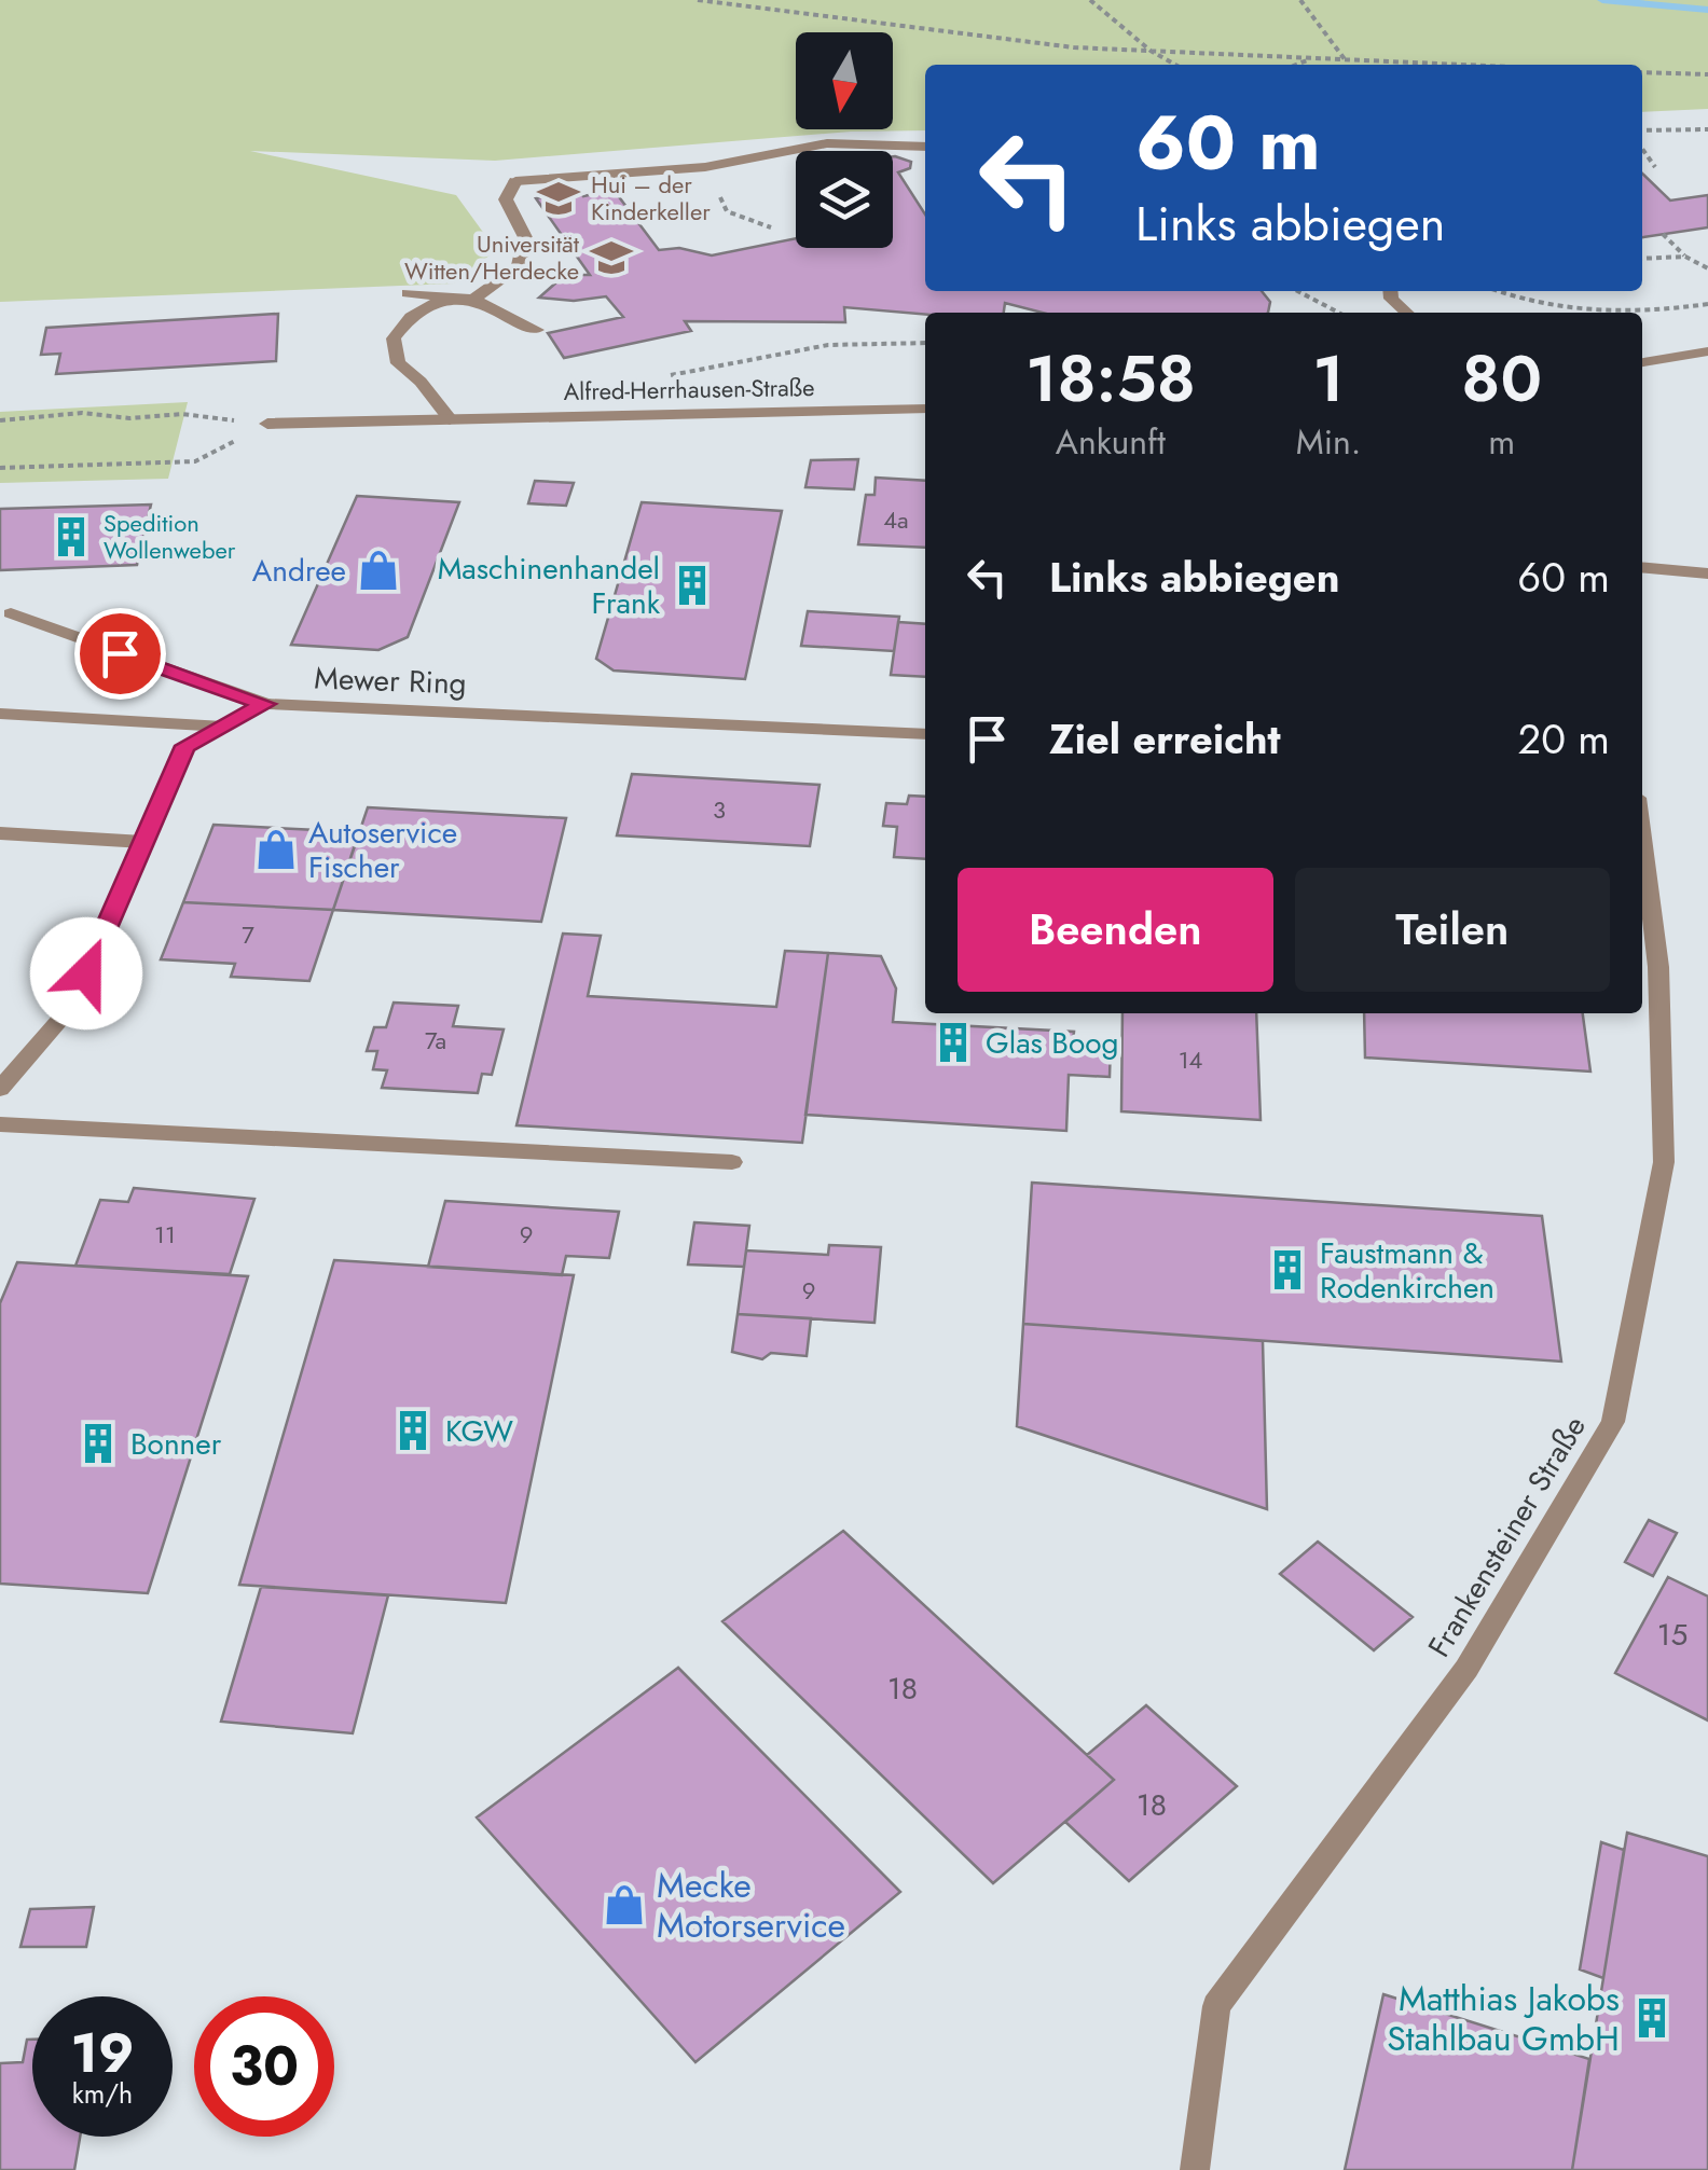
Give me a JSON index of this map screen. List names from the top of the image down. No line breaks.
{"streets":{"street":["Alfred-Herrhausen-Straße","Mewer Ring","Frankensteiner Straße"]},"places":{"school or university":["Hui – der Kinderkeller","Universität Witten/Herdecke"],"building":["Spedition Wollenweber","Maschinenhandel Frank","Glas Boog","Faustmann & Rodenkirchen","KGW","Bonner","Matthias Jakobs Stahlbau GmbH"],"shop":["Andree","Autoservice Fischer","Mecke Motorservice"]},"house_numbers":["4a","3","7","7a","14","11","9","9","15","18","18"],"north":"bottom","page":{"turn":["60 m","Links abbiegen"],"eta":["18:58","Ankunft","1","Min.","80","m"],"list":[{"name":"Links abbiegen","value":"60 m"},{"name":"Ziel erreicht","value":"20 m"}],"buttons":["Beenden","Teilen"],"speed":"19 km/h","limit":"30"}}
